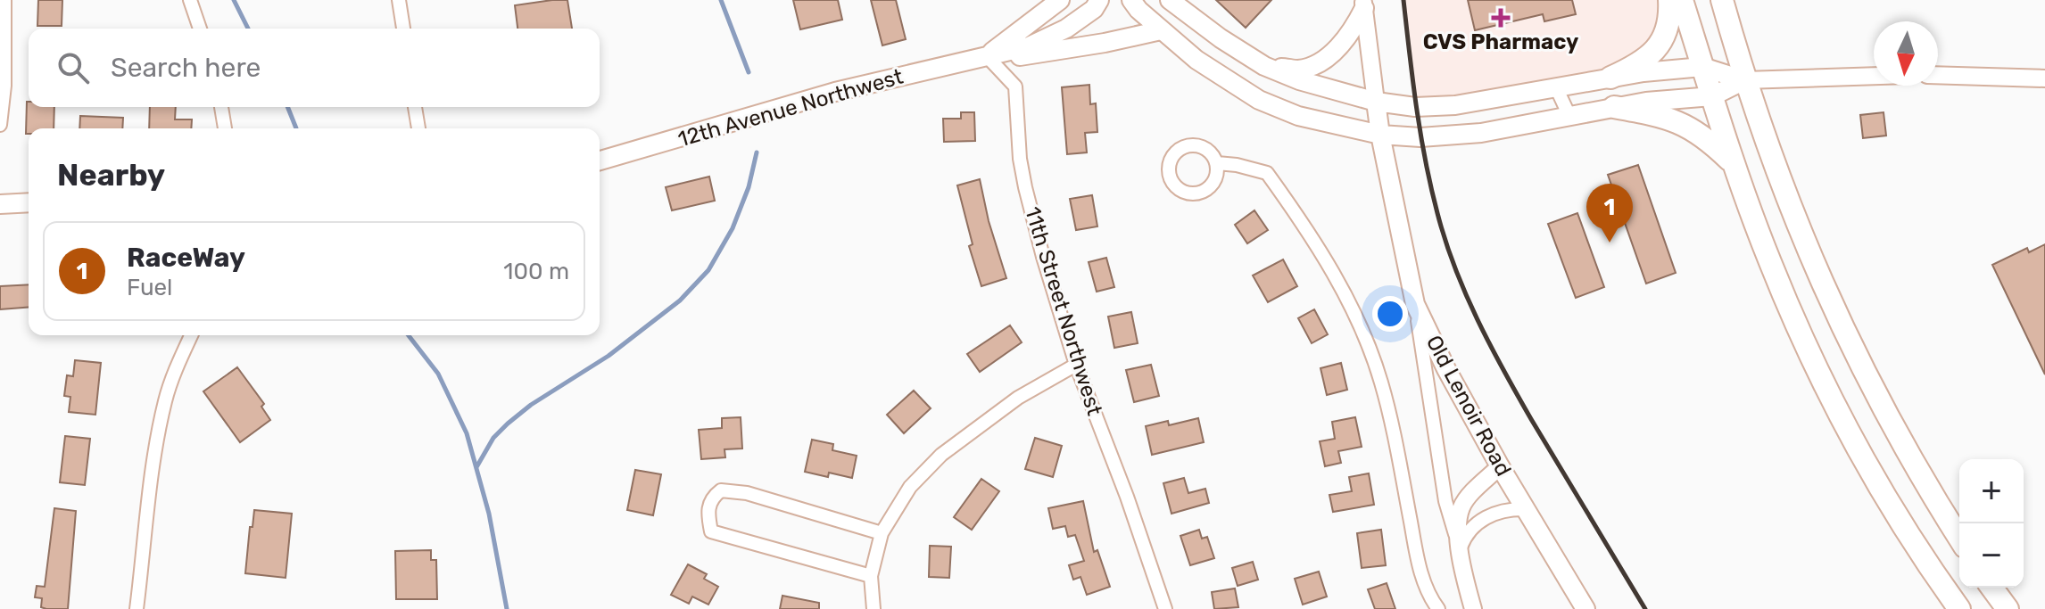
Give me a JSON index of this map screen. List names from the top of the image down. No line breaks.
{"streets":{"main road":["12th Avenue Northwest","Old Lenoir Road"],"street":["11th Street Northwest"]},"crossings":[["12th Avenue Northwest","11th Street Northwest"]],"places":{"health":["CVS Pharmacy"]},"north":"bottom","page":{"search":"Search here","heading":"Nearby","pins":"1","list":[{"mark":"1","name":"RaceWay","note":"Fuel","value":"100 m"}],"map_buttons":["+","−"]}}
